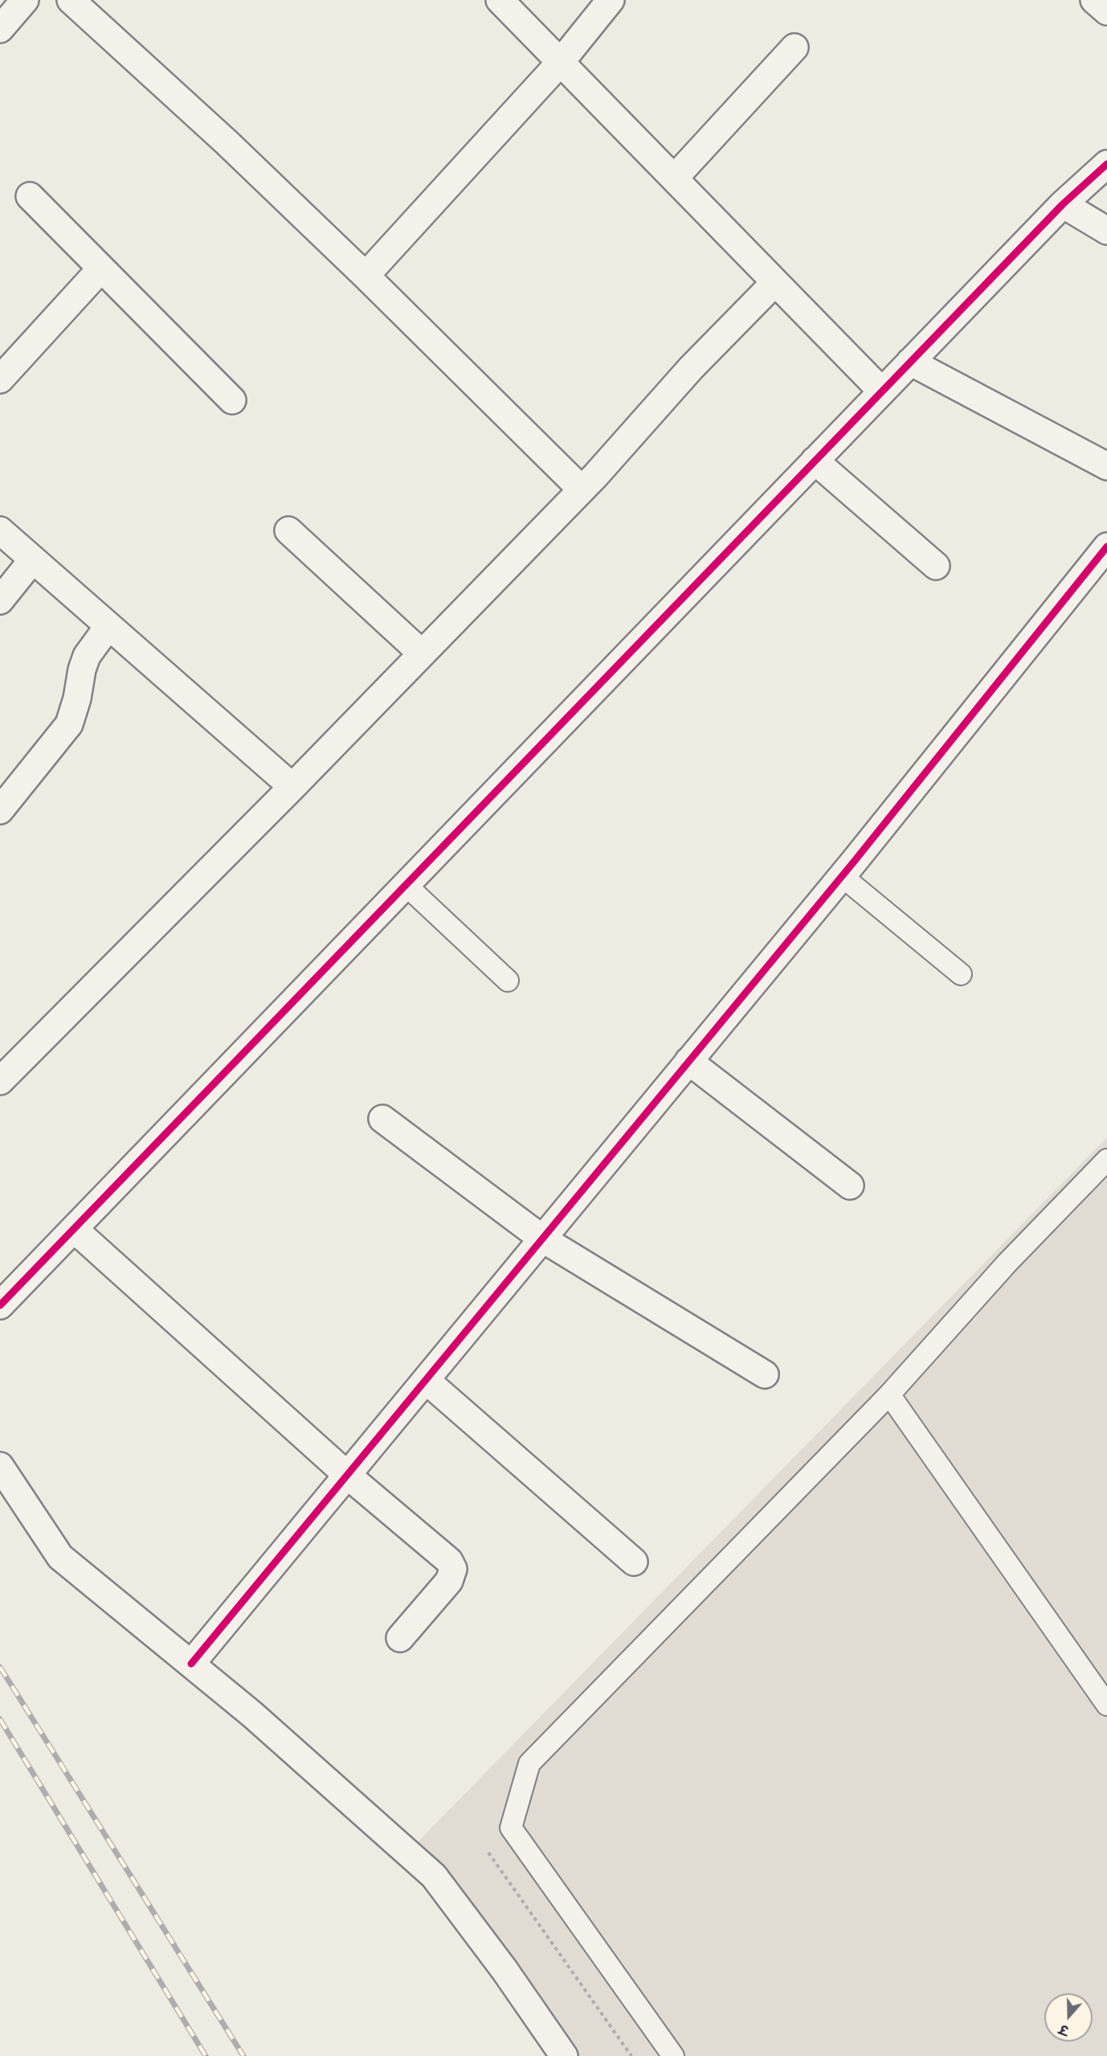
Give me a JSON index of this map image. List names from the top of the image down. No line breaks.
{"north":"bottom"}
